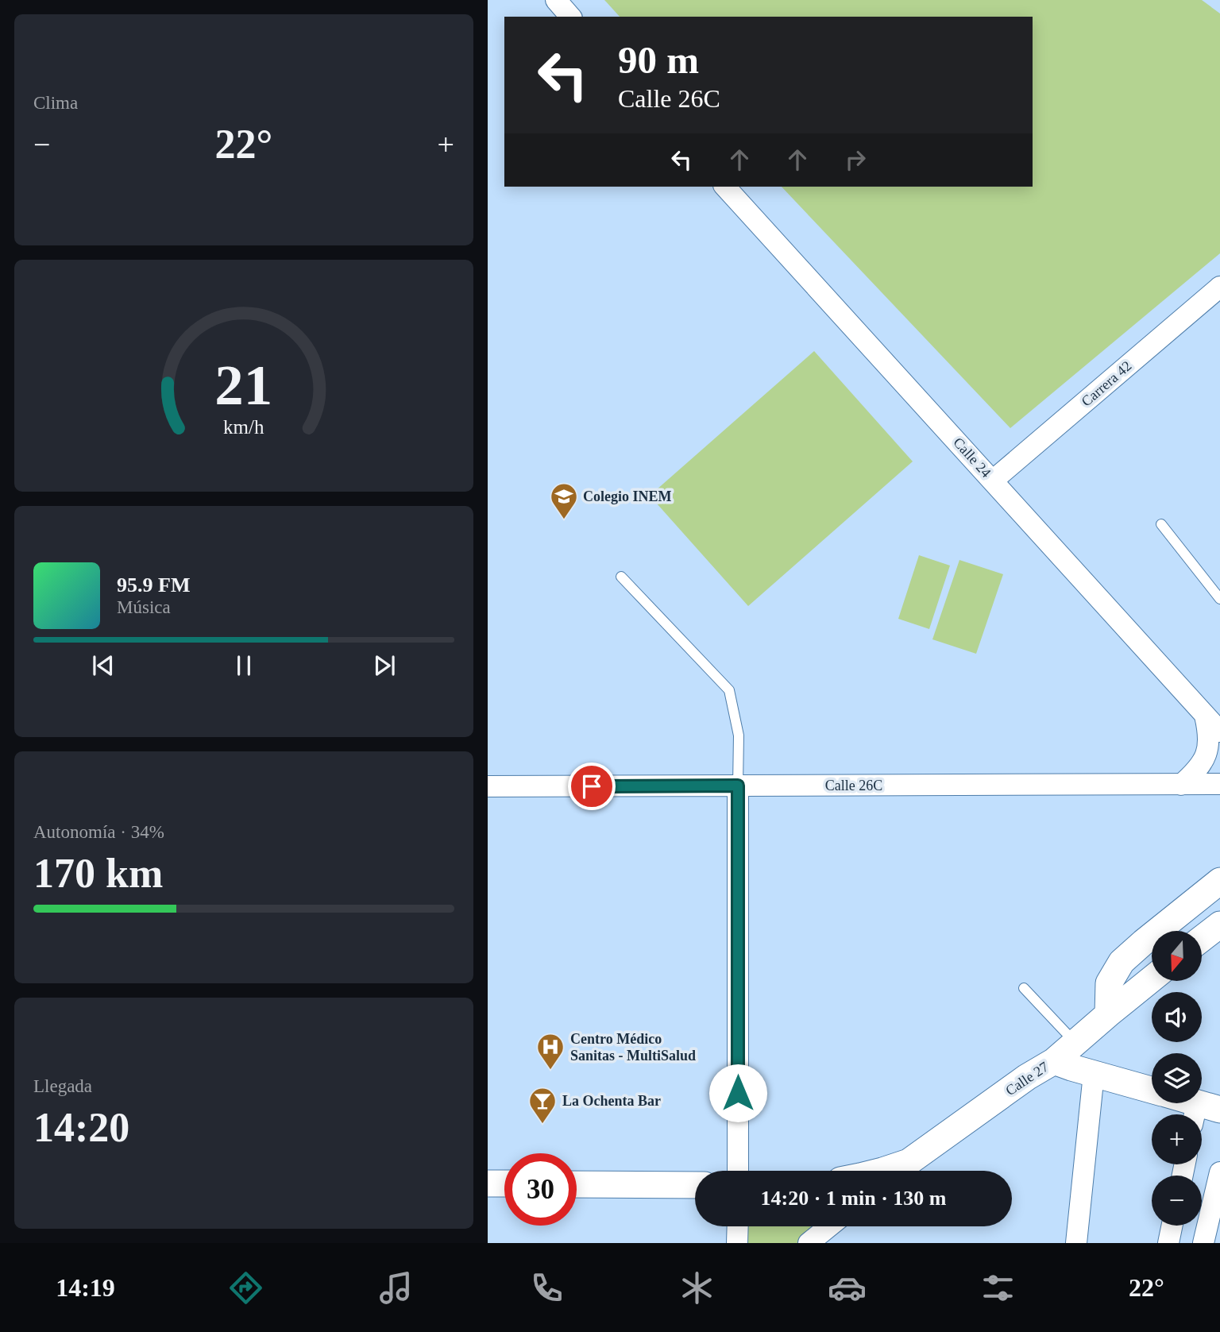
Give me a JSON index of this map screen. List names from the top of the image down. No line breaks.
{"streets":{"street":["Carrera 42","Calle 24","Calle 26C","Calle 27"]},"crossings":[["Carrera 42","Calle 24"]],"places":{"school or university":["Colegio INEM"],"hospital":["Centro Médico Sanitas - MultiSalud"],"bar":["La Ochenta Bar"]},"north":"bottom","page":{"tile":["Clima",["Autonomía · 34%","170 km"],["Llegada","14:20"]],"turn":["90 m","Calle 26C"],"heat":["−","22°","+"],"song":["95.9 FM","Música"],"map_buttons":["+","−"],"limit":"30","trip":"14:20 · 1 min · 130 m","tabs":["14:19","22°"],"gauge":["21","km/h"]}}
